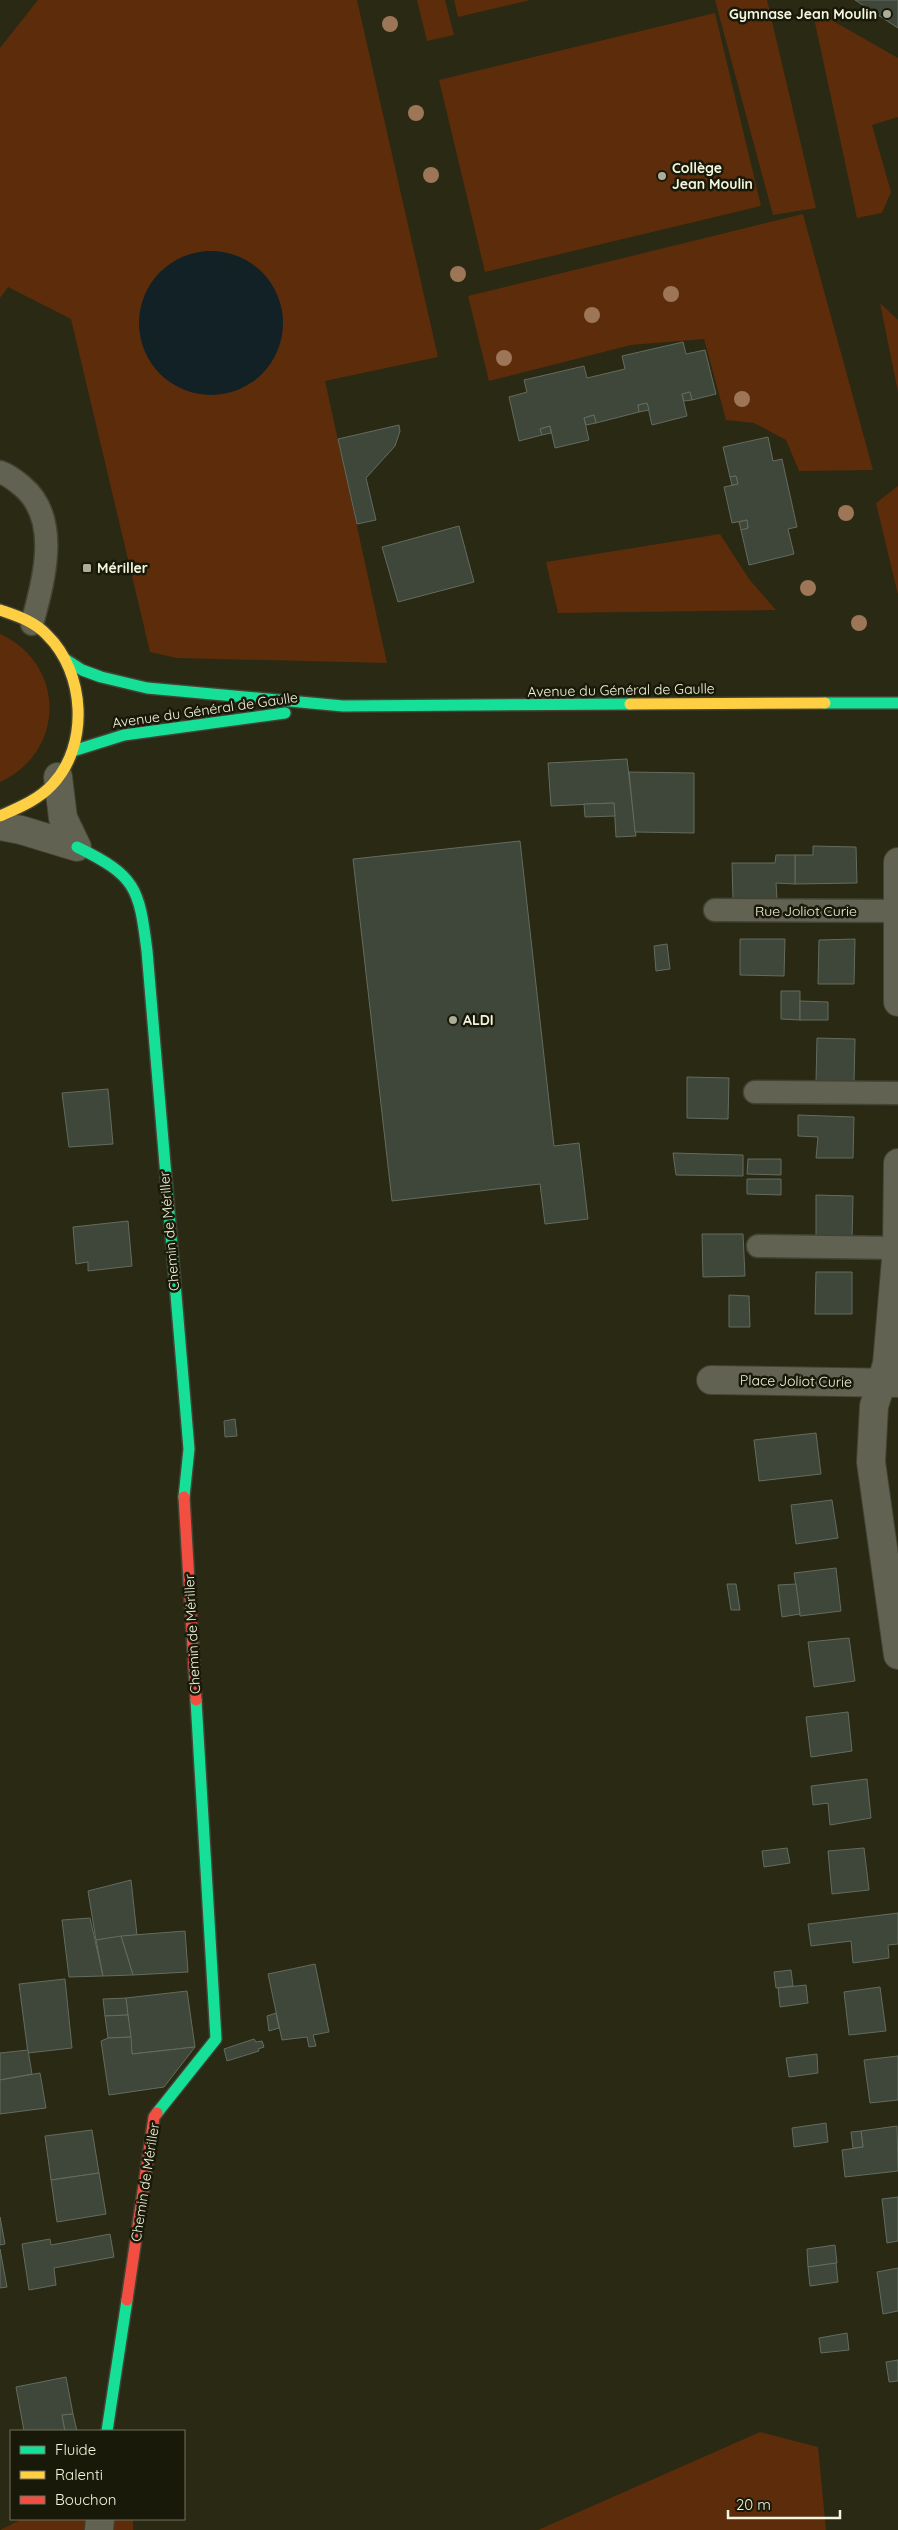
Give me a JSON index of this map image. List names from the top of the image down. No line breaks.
{"streets":{"street":["Avenue du Général de Gaulle","Chemin de Mériller","Place Joliot Curie"],"lane":["Rue Joliot Curie"]},"places":{"other":["Gymnase Jean Moulin","Collège Jean Moulin","ALDI"],"transit":["Mériller"]},"legend":["Fluide","Ralenti","Bouchon"],"scale_bar":"20 m"}
